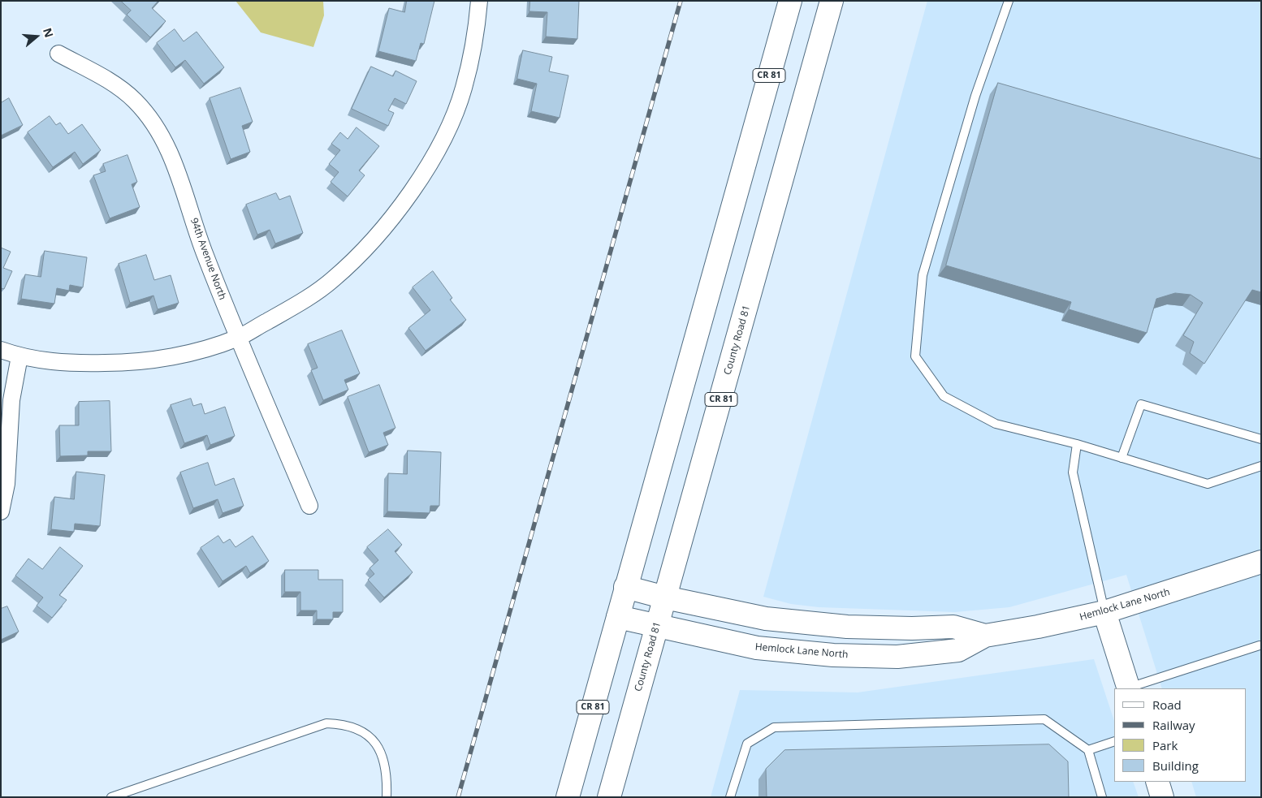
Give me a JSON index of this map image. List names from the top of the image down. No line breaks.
{"streets":{"main road":["CR 81","County Road 81","Hemlock Lane North"],"street":["94th Avenue North"]},"crossings":[["CR 81","Hemlock Lane North"],["County Road 81","Hemlock Lane North"]],"legend":["Road","Railway","Park","Building"],"north":"right"}
